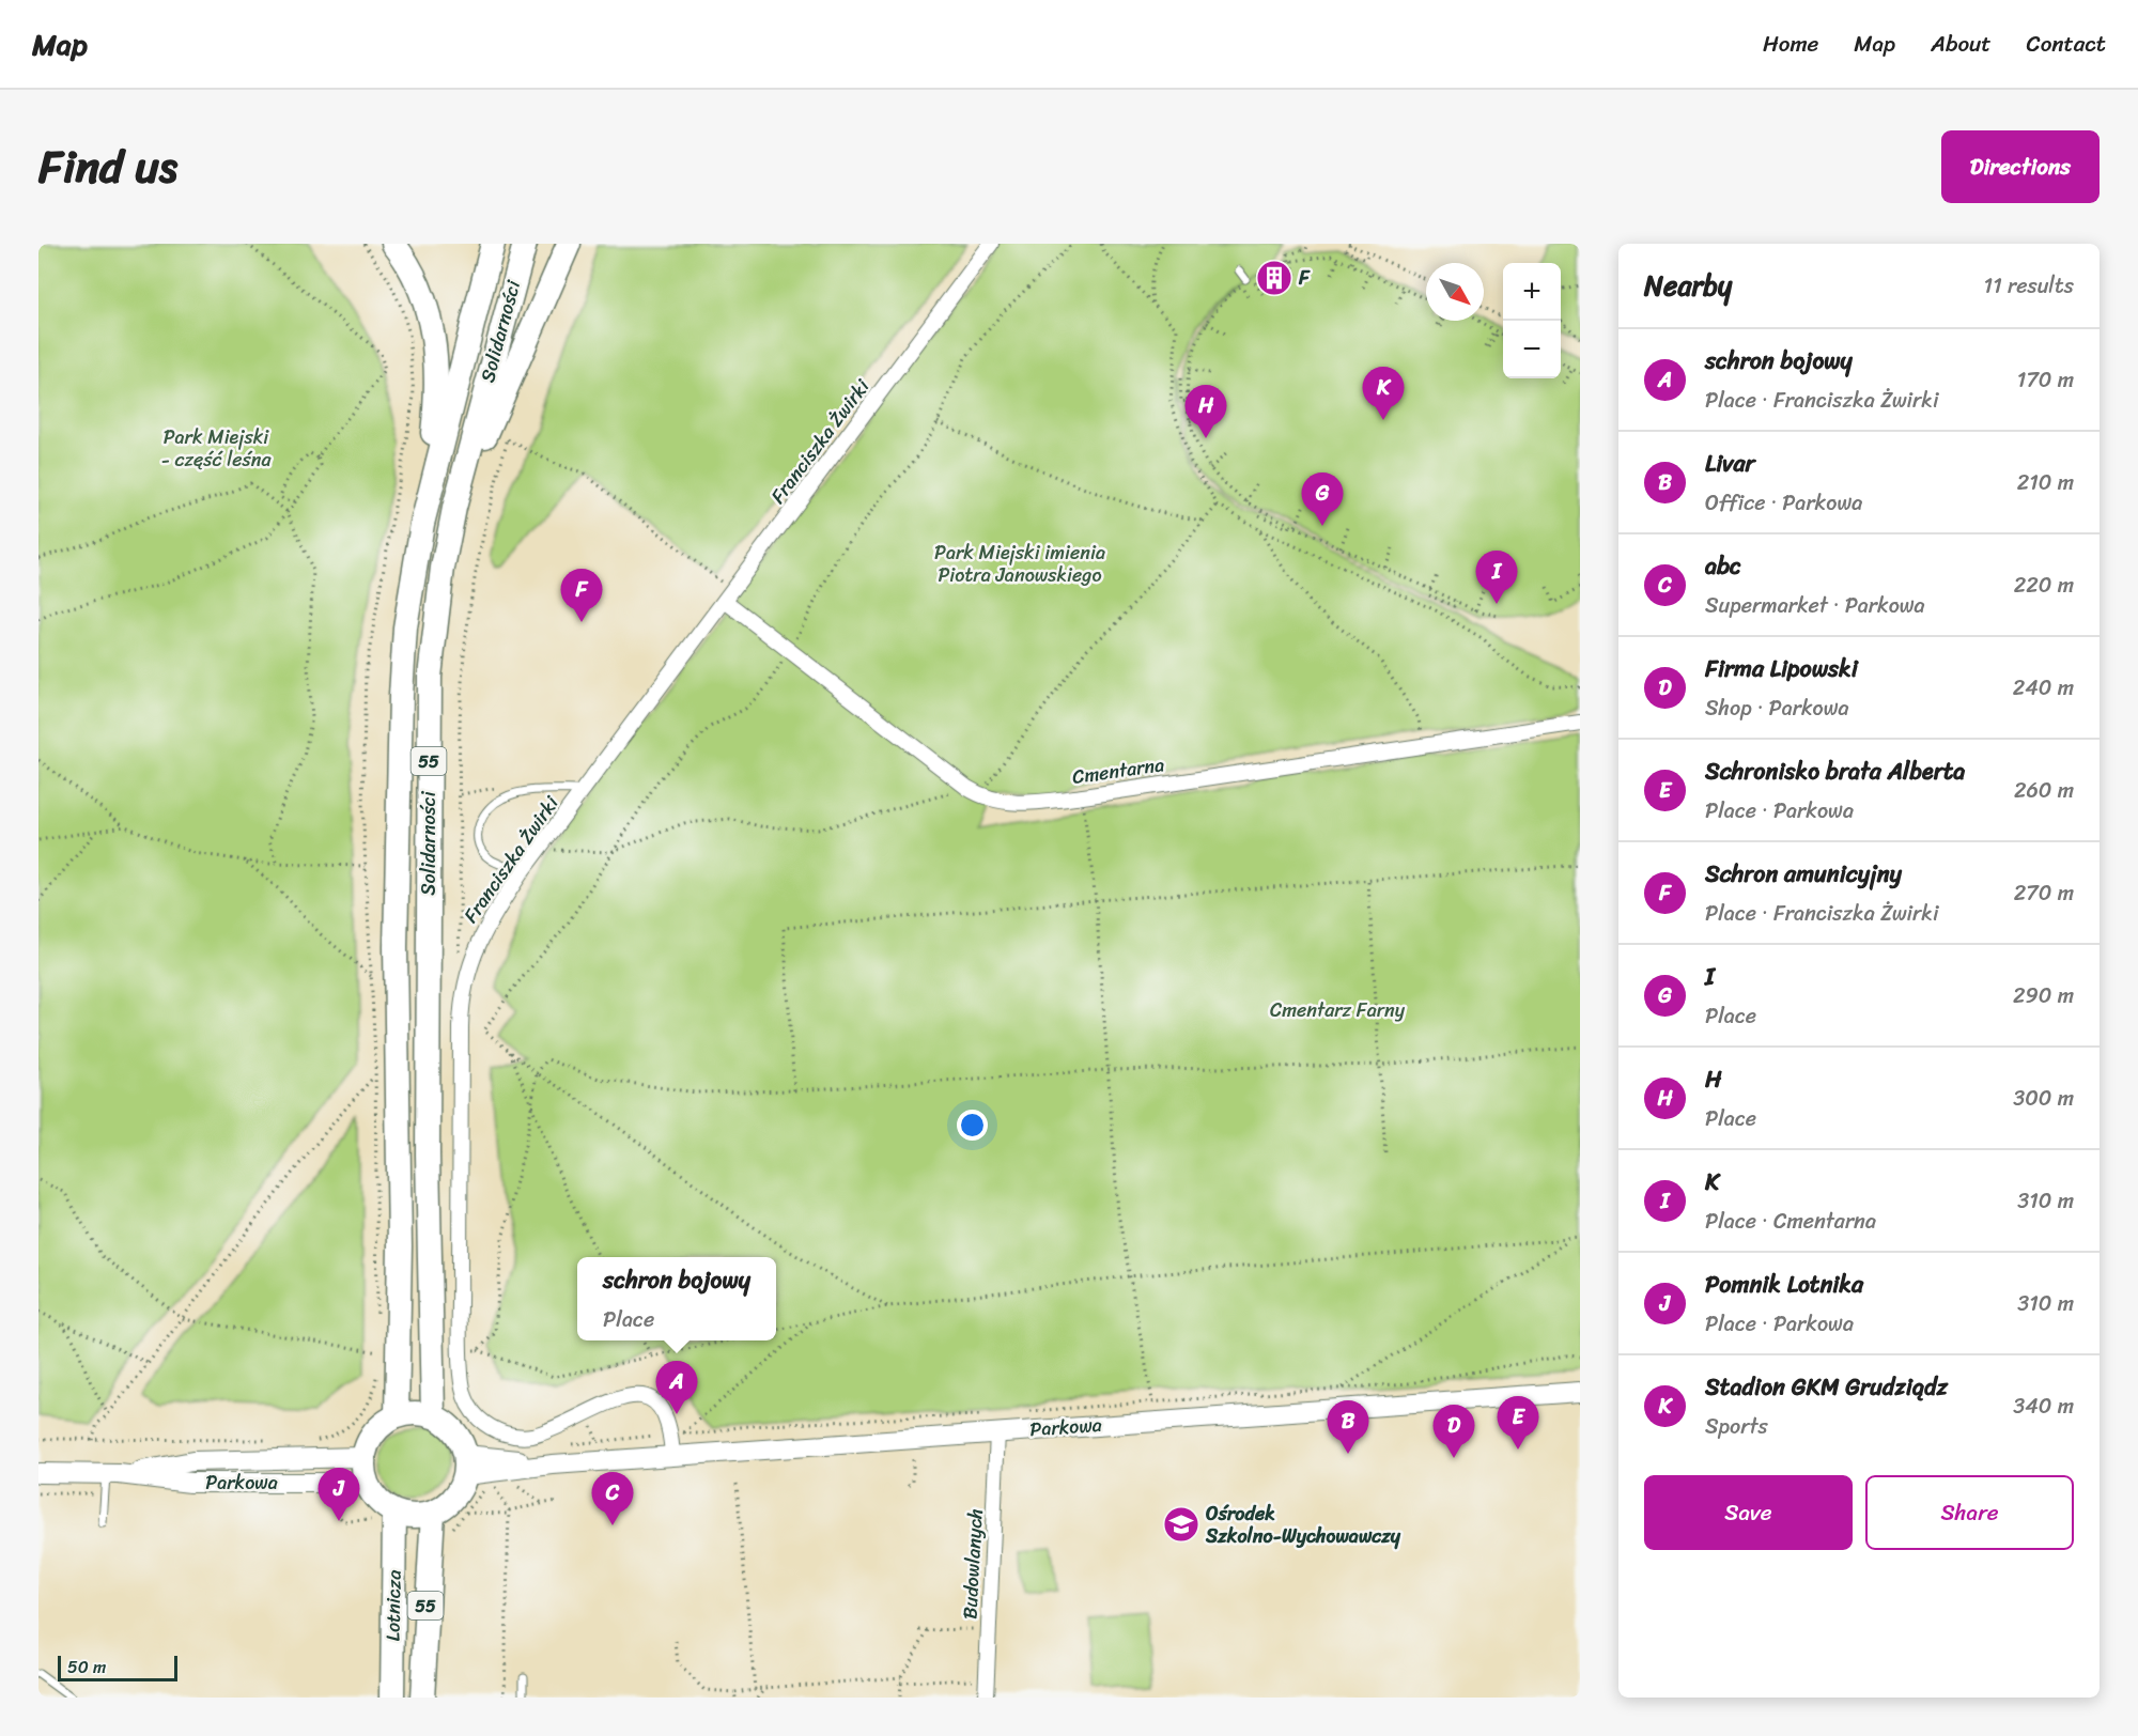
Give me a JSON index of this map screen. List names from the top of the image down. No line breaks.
{"streets":{"main road":["Solidarności","55","Lotnicza"],"street":["Franciszka Żwirki","Cmentarna","Parkowa","Budowlanych"]},"crossings":[["Solidarności","Parkowa"],["Solidarności","Lotnicza"],["Franciszka Żwirki","Cmentarna"],["Franciszka Żwirki","Parkowa"],["Parkowa","Budowlanych"],["Parkowa","Lotnicza"]],"parks":["Park Miejski - część leśna","Park Miejski imienia Piotra Janowskiego","Cmentarz Farny"],"places":{"building":["F"],"school or university":["Ośrodek Szkolno-Wychowawczy"]},"scale_bar":"50 m","north":"bottom right","page":{"header":"Map","nav":["Home","Map","About","Contact"],"title":"Find us","buttons":["Directions",["Save","Share"]],"heading":["Nearby","11 results"],"map_buttons":["+","−"],"list":[{"mark":"A","name":"schron bojowy","note":"Place · Franciszka Żwirki","value":"170 m"},{"mark":"B","name":"Livar","note":"Office · Parkowa","value":"210 m"},{"mark":"C","name":"abc","note":"Supermarket · Parkowa","value":"220 m"},{"mark":"D","name":"Firma Lipowski","note":"Shop · Parkowa","value":"240 m"},{"mark":"E","name":"Schronisko brata Alberta","note":"Place · Parkowa","value":"260 m"},{"mark":"F","name":"Schron amunicyjny","note":"Place · Franciszka Żwirki","value":"270 m"},{"mark":"G","name":"I","note":"Place","value":"290 m"},{"mark":"H","name":"H","note":"Place","value":"300 m"},{"mark":"I","name":"K","note":"Place · Cmentarna","value":"310 m"},{"mark":"J","name":"Pomnik Lotnika","note":"Place · Parkowa","value":"310 m"},{"mark":"K","name":"Stadion GKM Grudziądz","note":"Sports","value":"340 m"}],"pins":["K","H","G","I","F","A","E","B","D","J","C"],"popup":["schron bojowy","Place"],"scale":"50 m"}}
